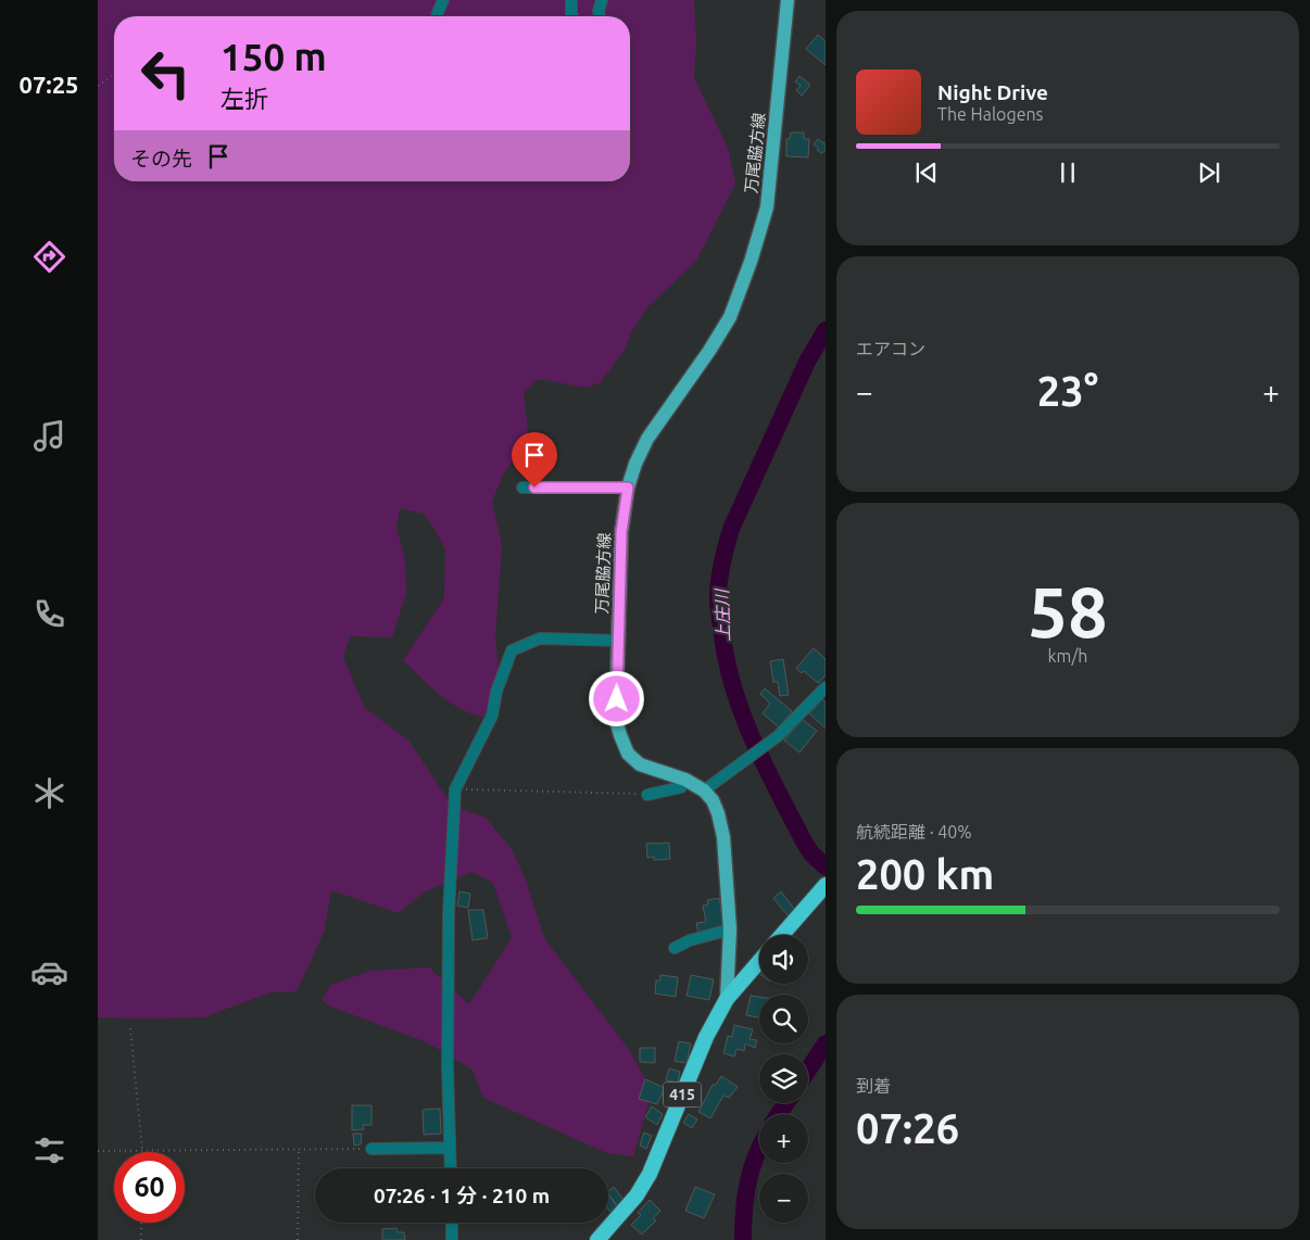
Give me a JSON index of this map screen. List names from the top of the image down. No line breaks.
{"streets":{"highway":["415"],"main road":["万尾脇方線"]},"crossings":[["万尾脇方線","415"]],"water":["上庄川"],"page":{"tabs":"07:25","turn":["150 m","左折"],"song":["Night Drive","The Halogens"],"then":"その先","tile":["エアコン",["58","km/h"],["航続距離 · 40%","200 km"],["到着","07:26"]],"heat":["−","23°","+"],"map_buttons":["+","−"],"limit":"60","trip":"07:26 · 1 分 · 210 m"}}
